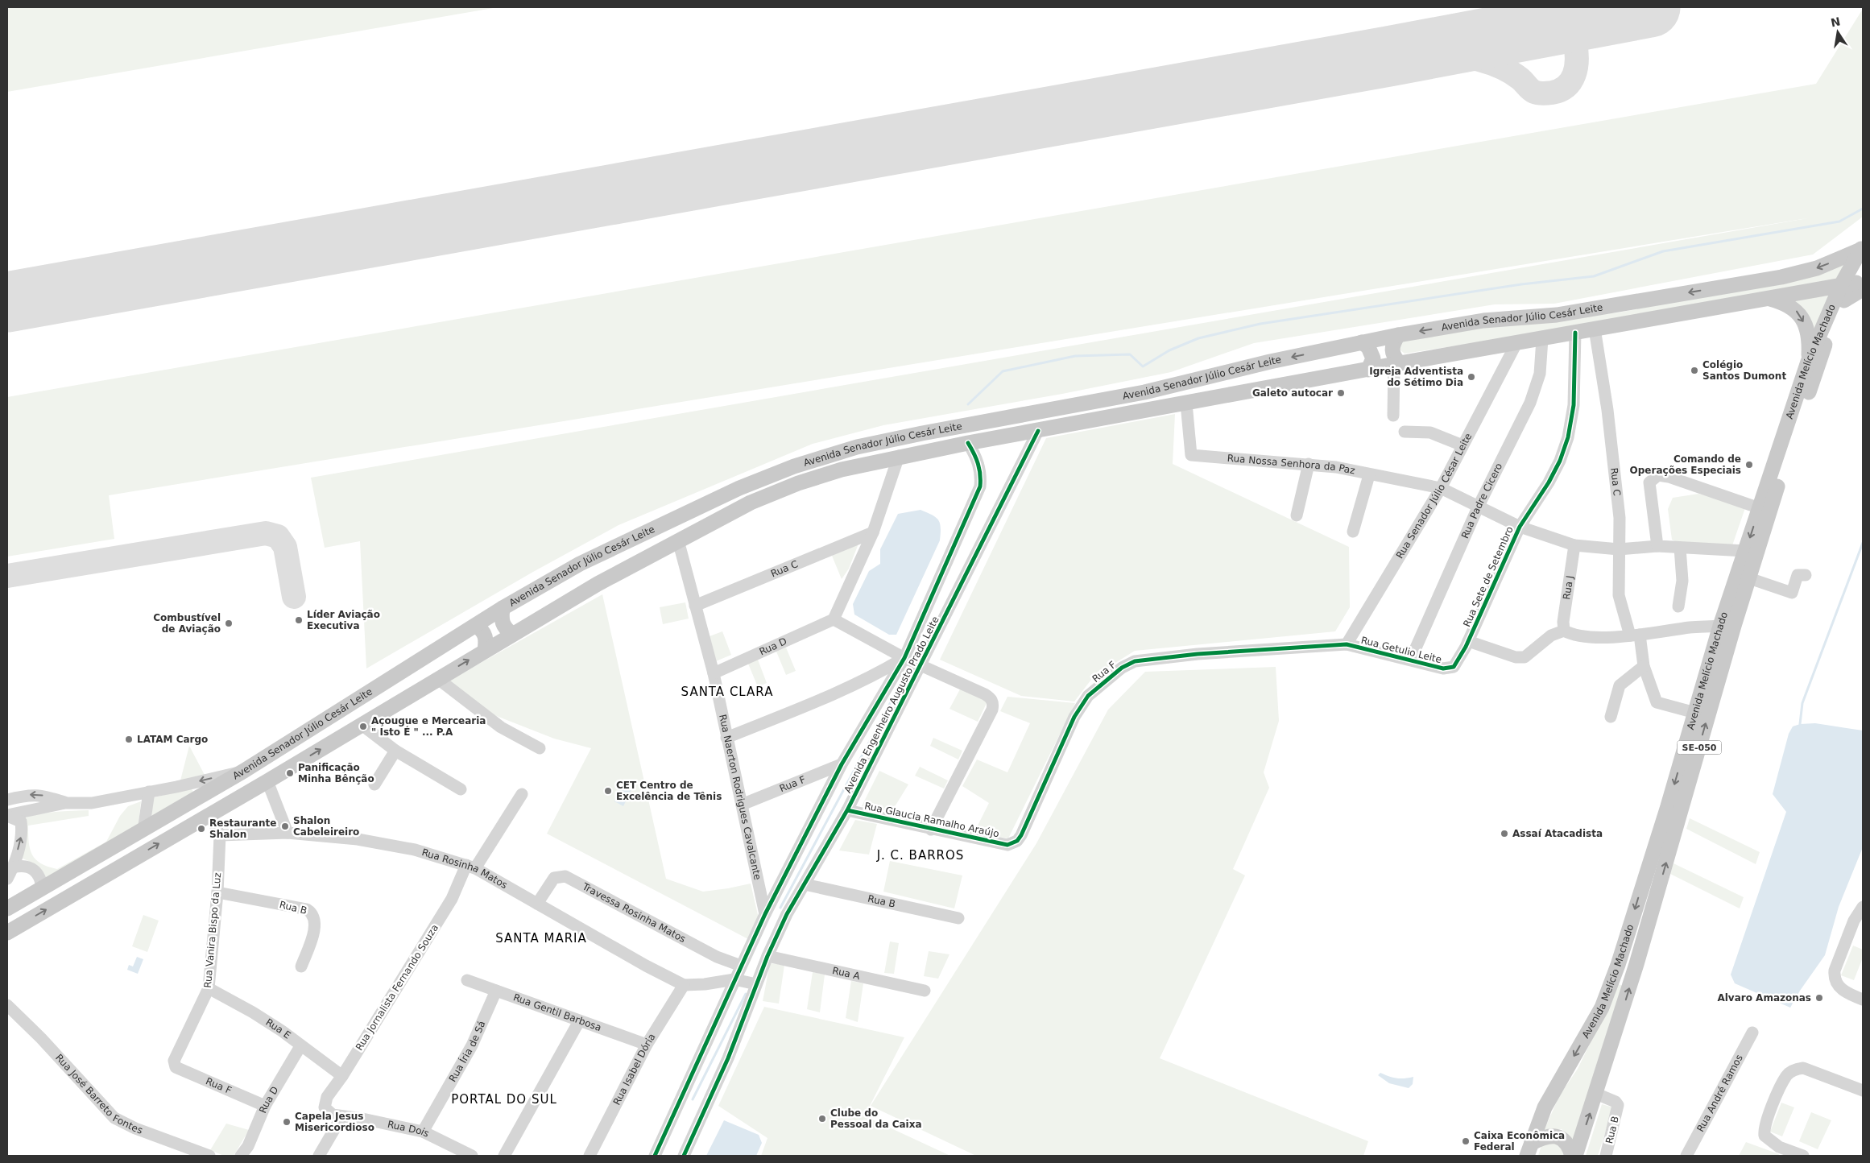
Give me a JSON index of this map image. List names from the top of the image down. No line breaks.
{"streets":{"main road":["Avenida Senador Júlio Cesár Leite","Avenida Melício Machado","SE-050"],"street":["Rua Nossa Senhora da Paz","Rua C","Rua Senador Júlio César Leite","Rua Padre Cicero","Rua Sete de Setembro","Rua J","Rua D","Rua Getulio Leite","Rua F","Avenida Engenheiro Augusto Prado Leite","Rua Naerton Rodrigues Cavalcante","Rua Glaucia Ramalho Araújo","Rua Rosinha Matos","Rua B","Travessa Rosinha Matos","Rua Vanira Bispo da Luz","Rua A","Rua Jornalista Fernando Souza","Rua Gentil Barbosa","Rua E","Rua Íria de Sá","Rua Isabel Dória","Rua José Barreto Fontes","Rua André Ramos","Rua Dois"]},"crossings":[["Avenida Senador Júlio Cesár Leite","Avenida Melício Machado"],["Avenida Senador Júlio Cesár Leite","Rua Nossa Senhora da Paz"],["Avenida Senador Júlio Cesár Leite","Rua C"],["Avenida Senador Júlio Cesár Leite","Rua Senador Júlio César Leite"],["Avenida Senador Júlio Cesár Leite","Rua Padre Cicero"],["Avenida Senador Júlio Cesár Leite","Rua Sete de Setembro"],["Avenida Senador Júlio Cesár Leite","Avenida Engenheiro Augusto Prado Leite"],["Avenida Senador Júlio Cesár Leite","Rua Naerton Rodrigues Cavalcante"],["Avenida Senador Júlio Cesár Leite","Rua Vanira Bispo da Luz"],["Avenida Melício Machado","Rua Nossa Senhora da Paz"],["Avenida Melício Machado","Rua C"],["Avenida Melício Machado","Rua B"],["Rua Nossa Senhora da Paz","Rua C"],["Rua Nossa Senhora da Paz","Rua Senador Júlio César Leite"],["Rua Nossa Senhora da Paz","Rua Padre Cicero"],["Rua Nossa Senhora da Paz","Rua Sete de Setembro"],["Rua Nossa Senhora da Paz","Rua J"],["Rua C","Rua Naerton Rodrigues Cavalcante"],["Rua Senador Júlio César Leite","Rua Getulio Leite"],["Rua Senador Júlio César Leite","Rua F"],["Rua Padre Cicero","Rua Getulio Leite"],["Rua Sete de Setembro","Rua Getulio Leite"],["Rua D","Rua F"],["Rua D","Rua Naerton Rodrigues Cavalcante"],["Rua D","Rua E"],["Rua Getulio Leite","Rua F"],["Rua F","Avenida Engenheiro Augusto Prado Leite"],["Rua F","Rua Naerton Rodrigues Cavalcante"],["Rua F","Rua Glaucia Ramalho Araújo"],["Rua F","Rua Vanira Bispo da Luz"],["Avenida Engenheiro Augusto Prado Leite","Rua Naerton Rodrigues Cavalcante"],["Avenida Engenheiro Augusto Prado Leite","Rua Glaucia Ramalho Araújo"],["Avenida Engenheiro Augusto Prado Leite","Rua B"],["Avenida Engenheiro Augusto Prado Leite","Travessa Rosinha Matos"],["Avenida Engenheiro Augusto Prado Leite","Rua A"],["Rua Rosinha Matos","Travessa Rosinha Matos"],["Rua Rosinha Matos","Rua Vanira Bispo da Luz"],["Rua Rosinha Matos","Rua Jornalista Fernando Souza"],["Rua Rosinha Matos","Rua Isabel Dória"],["Rua B","Rua Vanira Bispo da Luz"],["Rua Vanira Bispo da Luz","Rua E"],["Rua Jornalista Fernando Souza","Rua E"],["Rua Jornalista Fernando Souza","Rua Dois"],["Rua Gentil Barbosa","Rua Íria de Sá"],["Rua Gentil Barbosa","Rua Isabel Dória"],["Rua Íria de Sá","Rua Dois"]],"districts":["SANTA CLARA","J. C. BARROS","SANTA MARIA","PORTAL DO SUL"],"places":["Colégio Santos Dumont","Igreja Adventista do Sétimo Dia","Galeto autocar","Comando de Operações Especiais","Líder Aviação Executiva","Combustível de Aviação","Açougue e Mercearia \" Isto É \" ... P.A","LATAM Cargo","Panificação Minha Bênção","CET Centro de Excelência de Tênis","Shalon Cabeleireiro","Restaurante Shalon","Assaí Atacadista","Alvaro Amazonas","Clube do Pessoal da Caixa","Capela Jesus Misericordioso","Caixa Econômica Federal"],"north":"top"}
